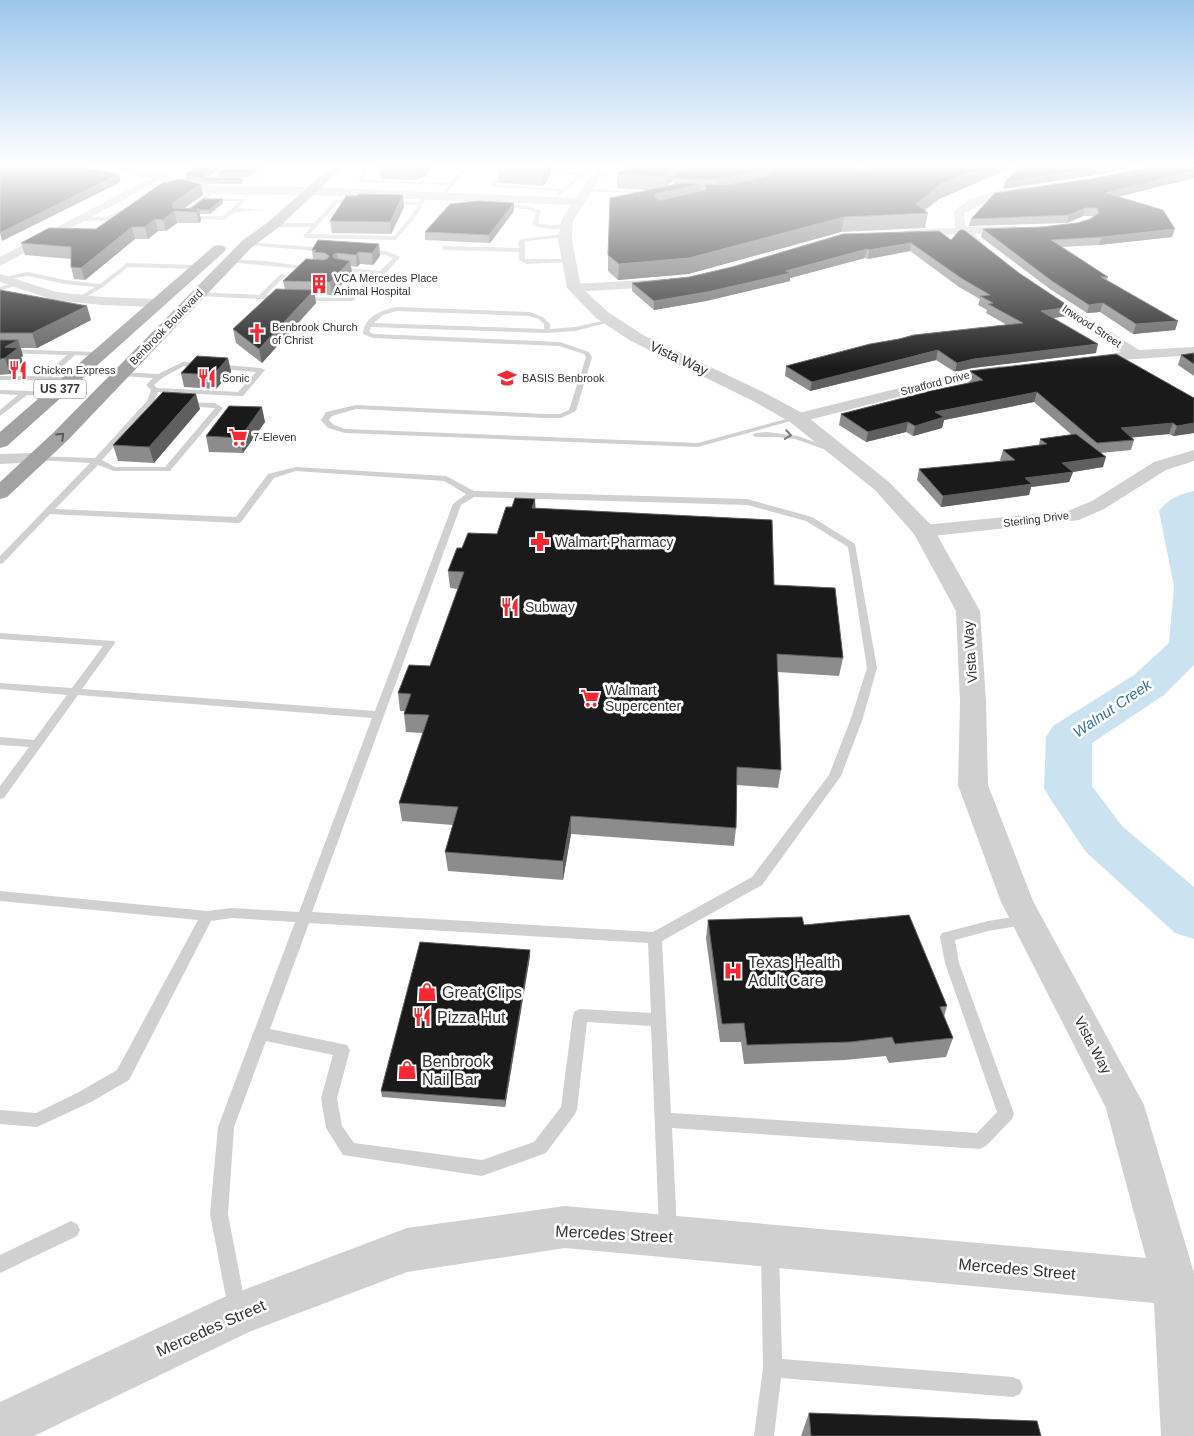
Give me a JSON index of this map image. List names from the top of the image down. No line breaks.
{"streets":{"highway":["Benbrook Boulevard","US 377"],"street":["Inwood Street","Vista Way","Stratford Drive","Sterling Drive","Mercedes Street"]},"crossings":[["Vista Way","Stratford Drive"],["Vista Way","Sterling Drive"],["Vista Way","Mercedes Street"]],"water":["Walnut Creek"],"places":{"building":["VCA Mercedes Place Animal Hospital"],"church":["Benbrook Church of Christ"],"restaurant":["Chicken Express","Sonic","Subway","Pizza Hut"],"school or university":["BASIS Benbrook"],"supermarket":["7-Eleven","Walmart Supercenter"],"pharmacy":["Walmart Pharmacy"],"hospital":["Texas Health Adult Care"],"shop":["Great Clips","Benbrook Nail Bar"]}}
